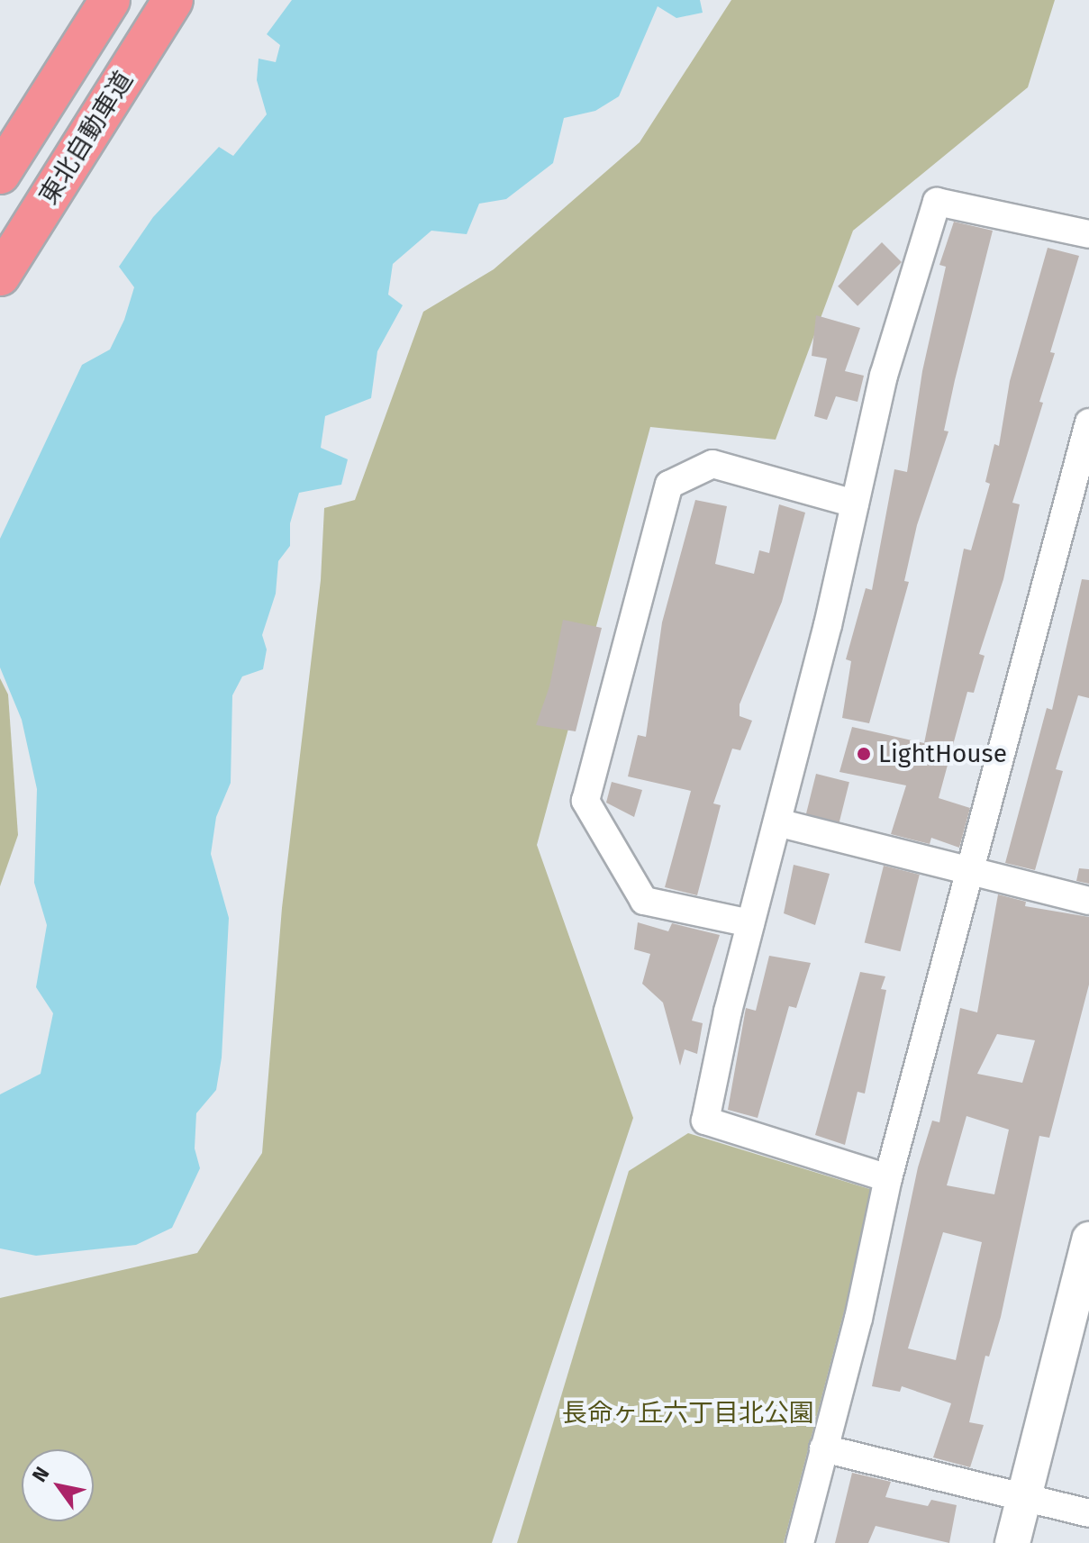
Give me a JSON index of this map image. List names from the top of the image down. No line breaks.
{"streets":{"highway":["東北自動車道"]},"parks":["長命ヶ丘六丁目北公園"],"places":["LightHouse"],"north":"top left"}
